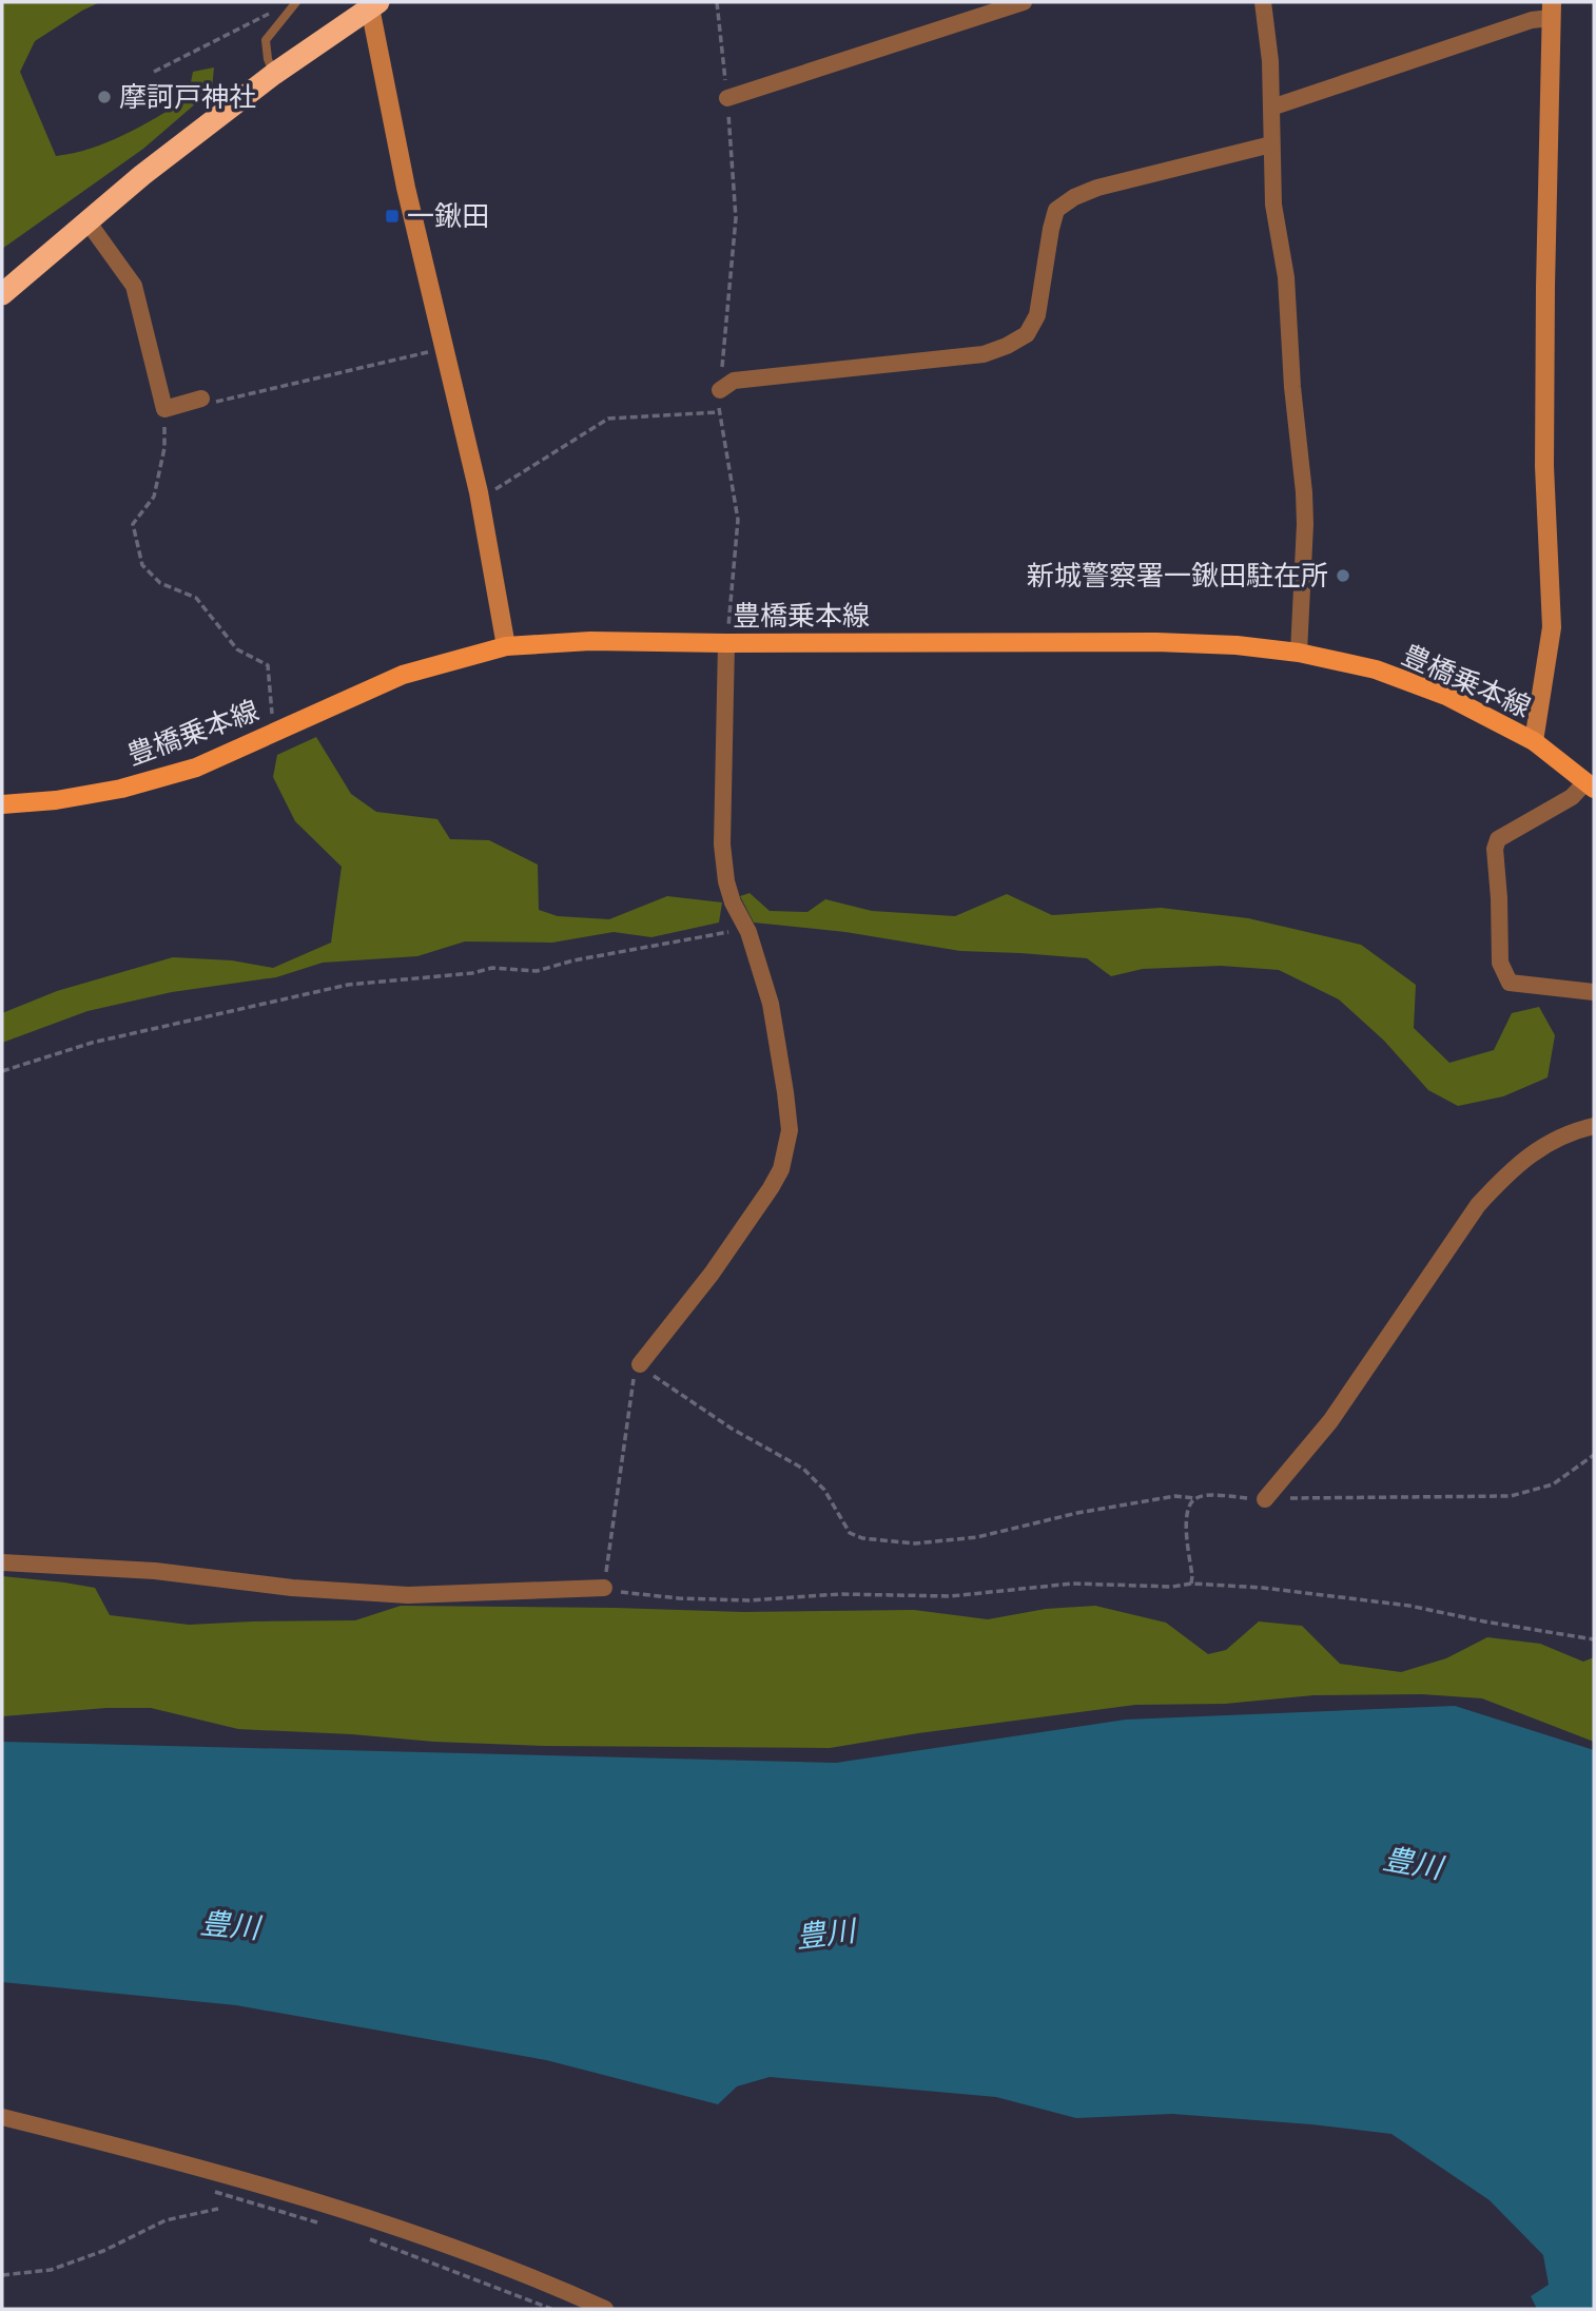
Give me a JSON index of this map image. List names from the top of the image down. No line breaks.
{"streets":{"main road":["豊橋乗本線"]},"water":["豊川"],"places":{"other":["摩訶戸神社","新城警察署一鍬田駐在所"],"transit":["一鍬田"]}}
